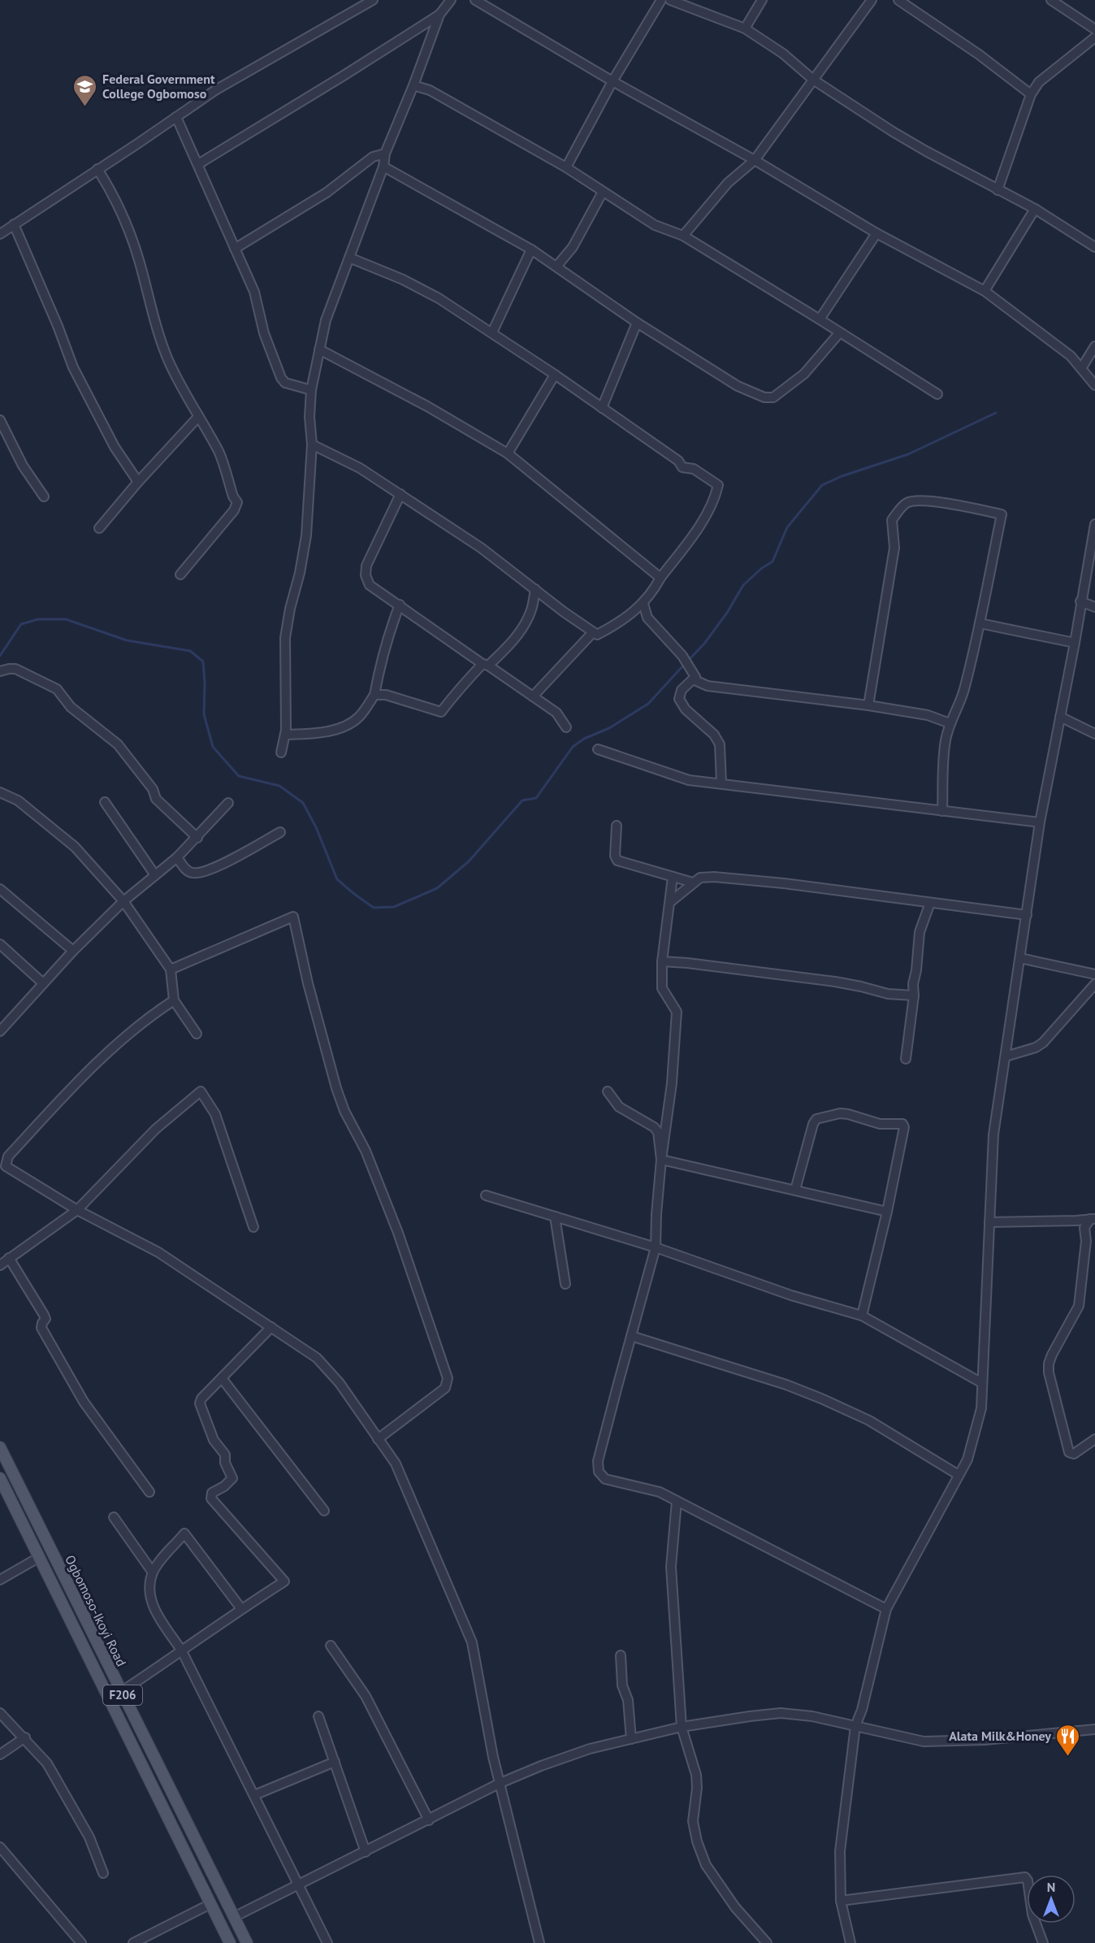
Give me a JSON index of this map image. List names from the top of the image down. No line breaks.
{"streets":{"main road":["Ogbomoso-Ikoyi Road","F206"]},"places":{"school or university":["Federal Government College Ogbomoso"],"restaurant":["Alata Milk&Honey"]},"north":"top"}
